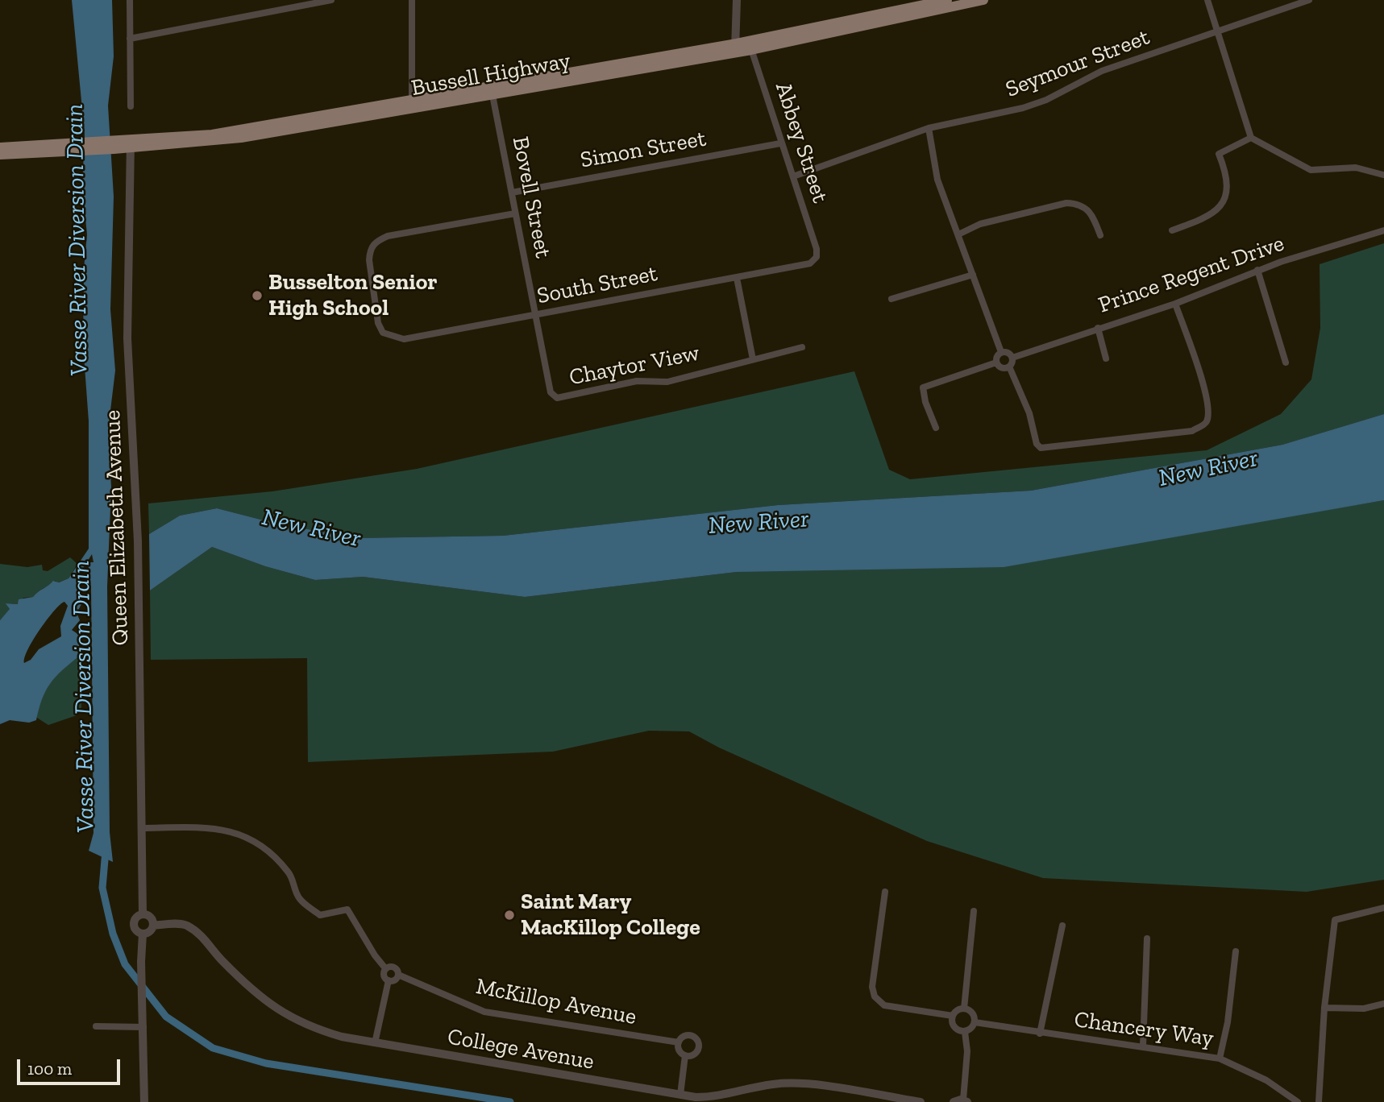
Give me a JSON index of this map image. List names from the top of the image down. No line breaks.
{"streets":{"main road":["Bussell Highway"],"street":["Seymour Street","Abbey Street","Simon Street","Bovell Street","Prince Regent Drive","South Street","Chaytor View","Queen Elizabeth Avenue","McKillop Avenue","Chancery Way","College Avenue"]},"crossings":[["Seymour Street","Abbey Street"],["Bussell Highway","Abbey Street"],["Bussell Highway","Bovell Street"],["Bussell Highway","Queen Elizabeth Avenue"],["Abbey Street","Simon Street"],["Abbey Street","South Street"],["Simon Street","Bovell Street"],["Bovell Street","South Street"],["Bovell Street","Chaytor View"],["South Street","Chaytor View"],["Queen Elizabeth Avenue","College Avenue"]],"water":["Vasse River Diversion Drain","New River"],"places":["Busselton Senior High School","Saint Mary MacKillop College"],"scale_bar":"100 m"}
